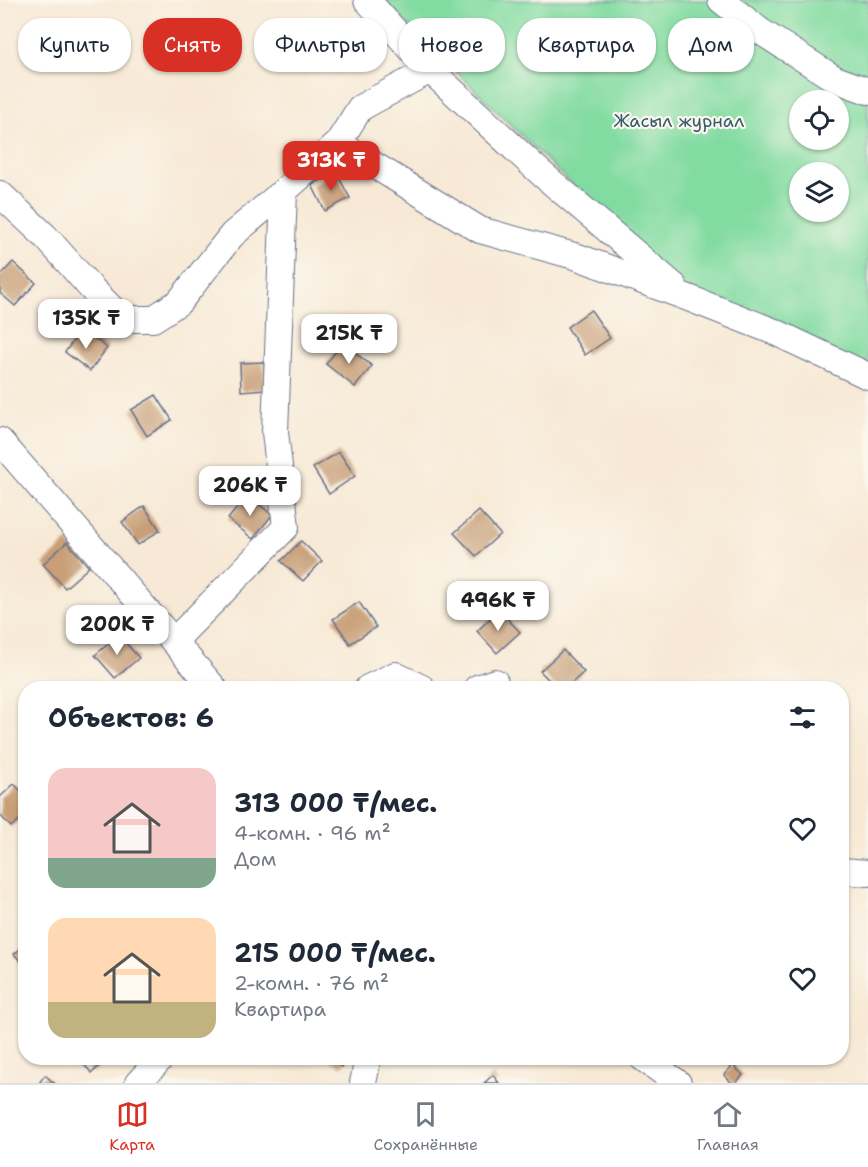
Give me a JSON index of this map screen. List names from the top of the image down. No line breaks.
{"parks":["Жасыл журнал"],"page":{"chip":["Купить","Снять","Фильтры","Новое","Квартира","Дом"],"price":["313K ₸","135K ₸","215K ₸","206K ₸","496K ₸","200K ₸"],"heading":"Объектов: 6","list":[{"name":"313 000 ₸/мес.","note":"4-комн. · 96 m² · Дом"},{"name":"215 000 ₸/мес.","note":"2-комн. · 76 m² · Квартира"}],"tabs":["Карта","Сохранённые","Главная"]}}
